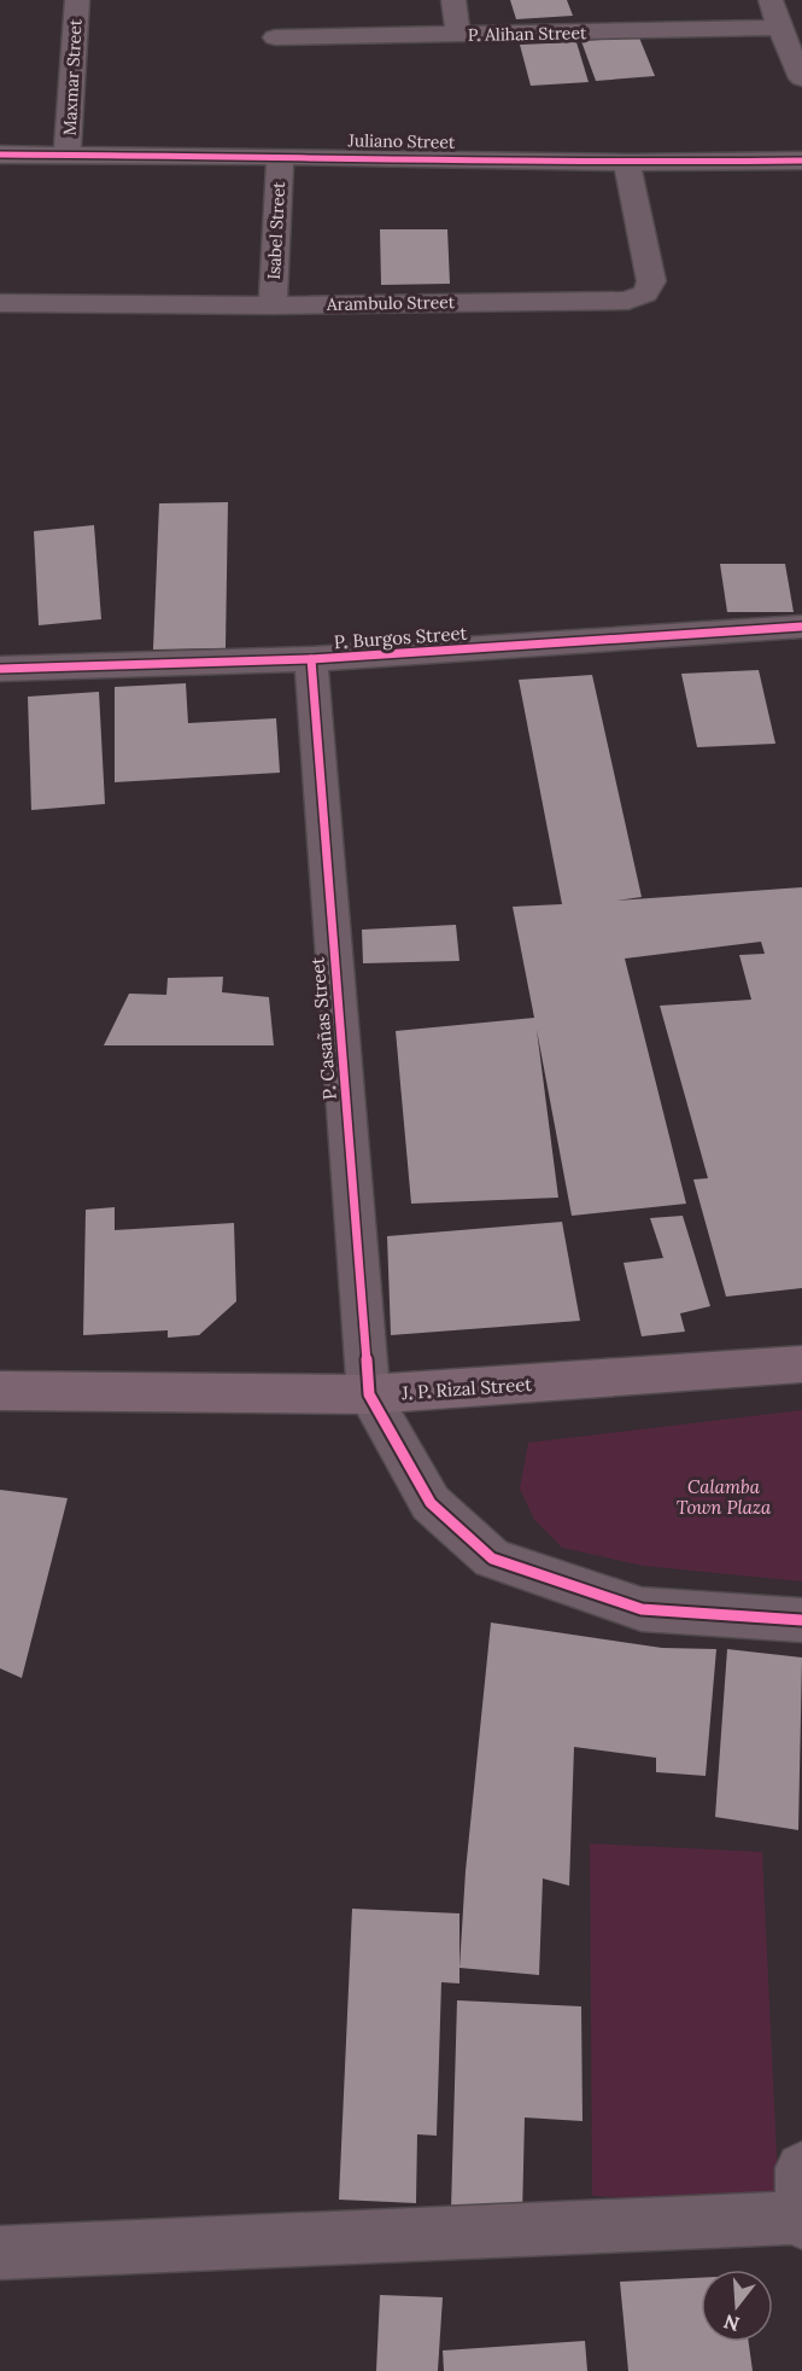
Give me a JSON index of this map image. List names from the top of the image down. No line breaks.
{"streets":{"main road":["J. P. Rizal Street"],"street":["P. Alihan Street","Maxmar Street","Juliano Street","Isabel Street","Arambulo Street","P. Burgos Street","P. Casañas Street"]},"crossings":[["Maxmar Street","Juliano Street"],["Juliano Street","Isabel Street"],["Juliano Street","Arambulo Street"],["Isabel Street","Arambulo Street"],["P. Burgos Street","P. Casañas Street"],["P. Casañas Street","J. P. Rizal Street"]],"parks":["Calamba Town Plaza"],"north":"bottom"}
